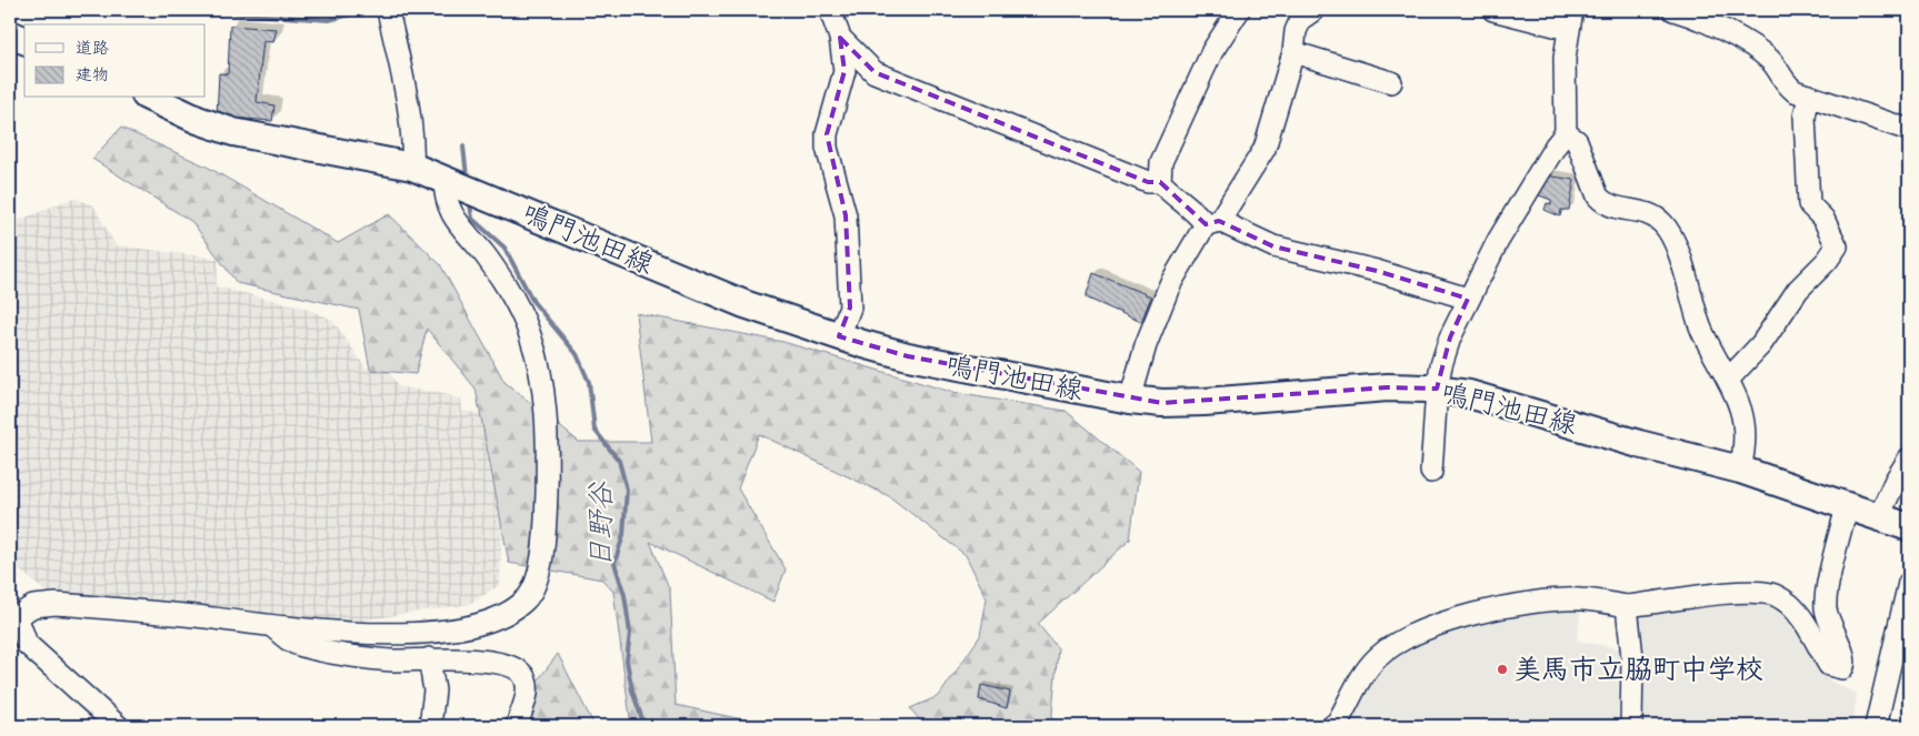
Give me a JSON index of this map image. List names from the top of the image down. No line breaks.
{"streets":{"main road":["鳴門池田線"]},"water":["日野谷"],"places":["美馬市立脇町中学校"],"legend":["道路","建物"]}
